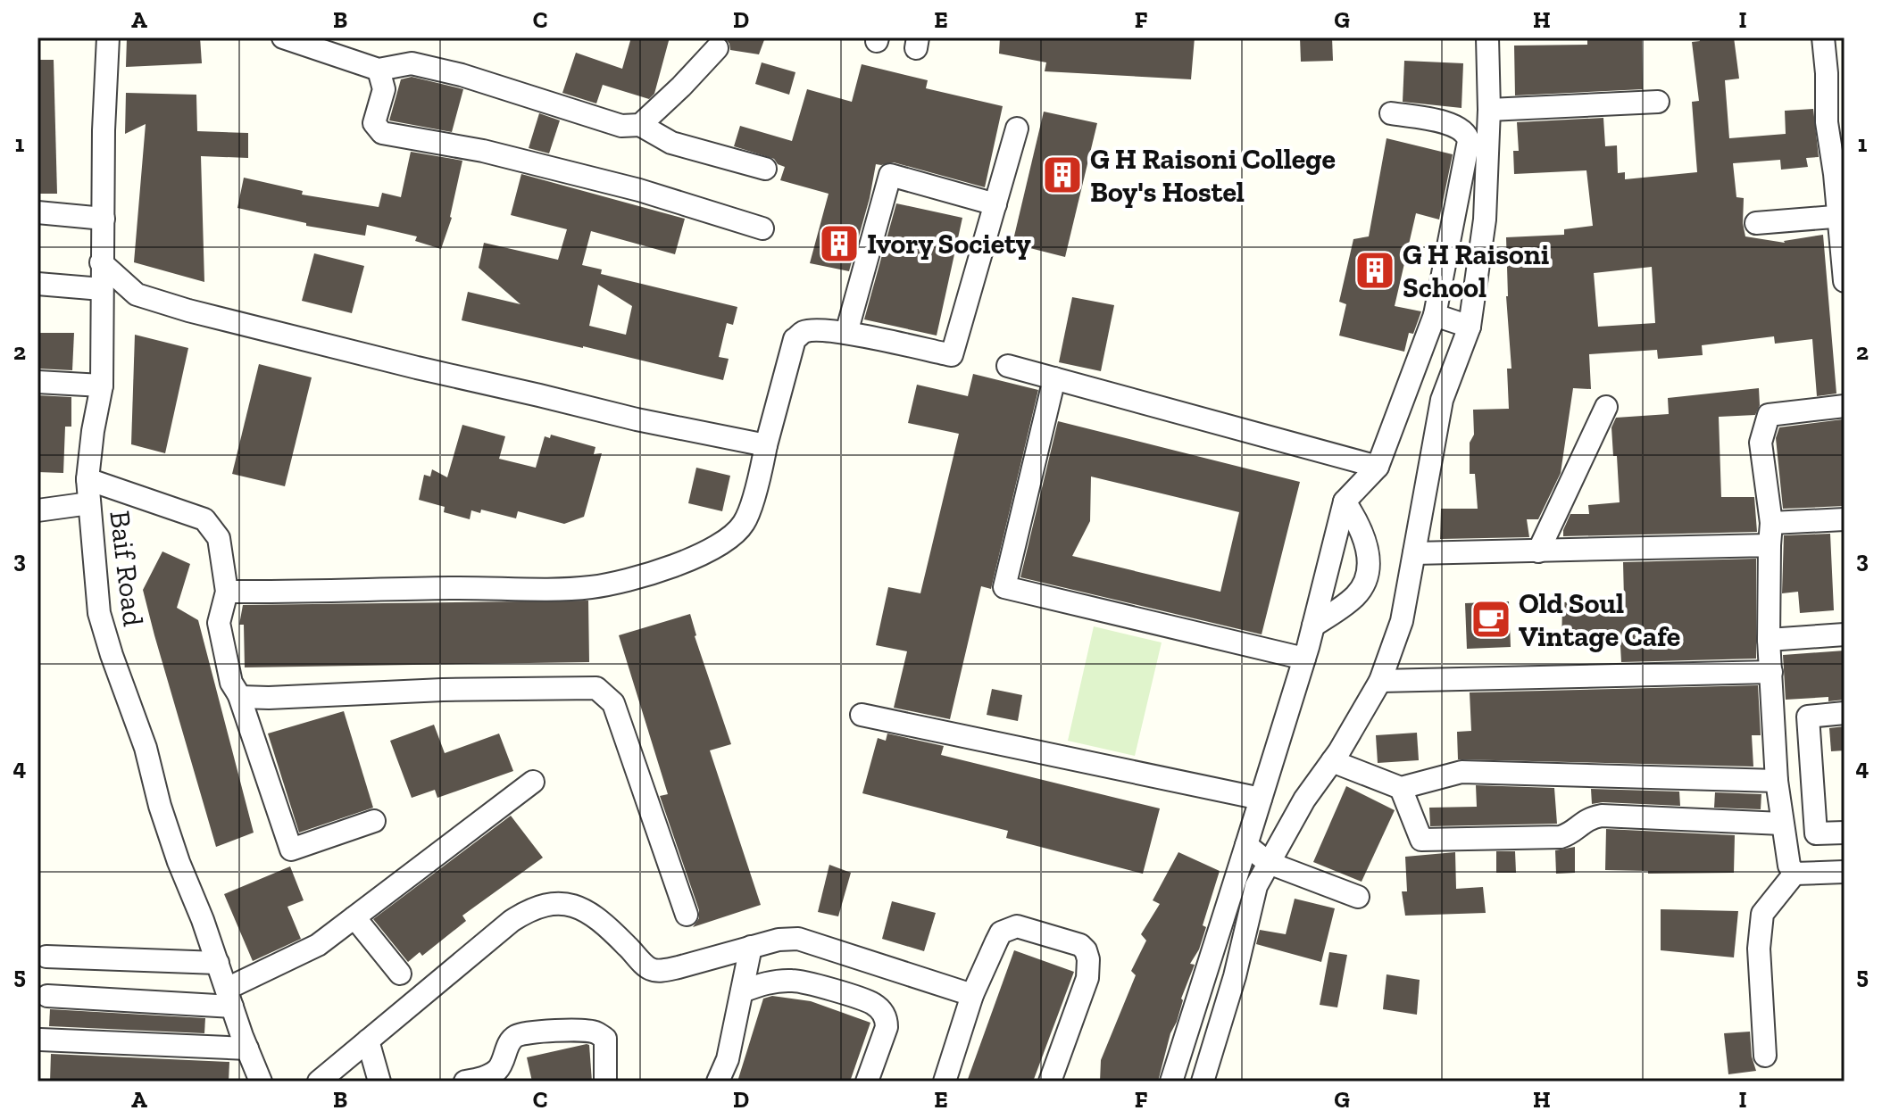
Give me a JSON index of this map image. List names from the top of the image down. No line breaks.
{"streets":{"street":["Baif Road"]},"places":{"building":["G H Raisoni College Boy's Hostel","Ivory Society","G H Raisoni School"],"cafe":["Old Soul Vintage Cafe"]},"grid":{"columns":["A","B","C","D","E","F","G","H","I"],"rows":["1","2","3","4","5"]}}
